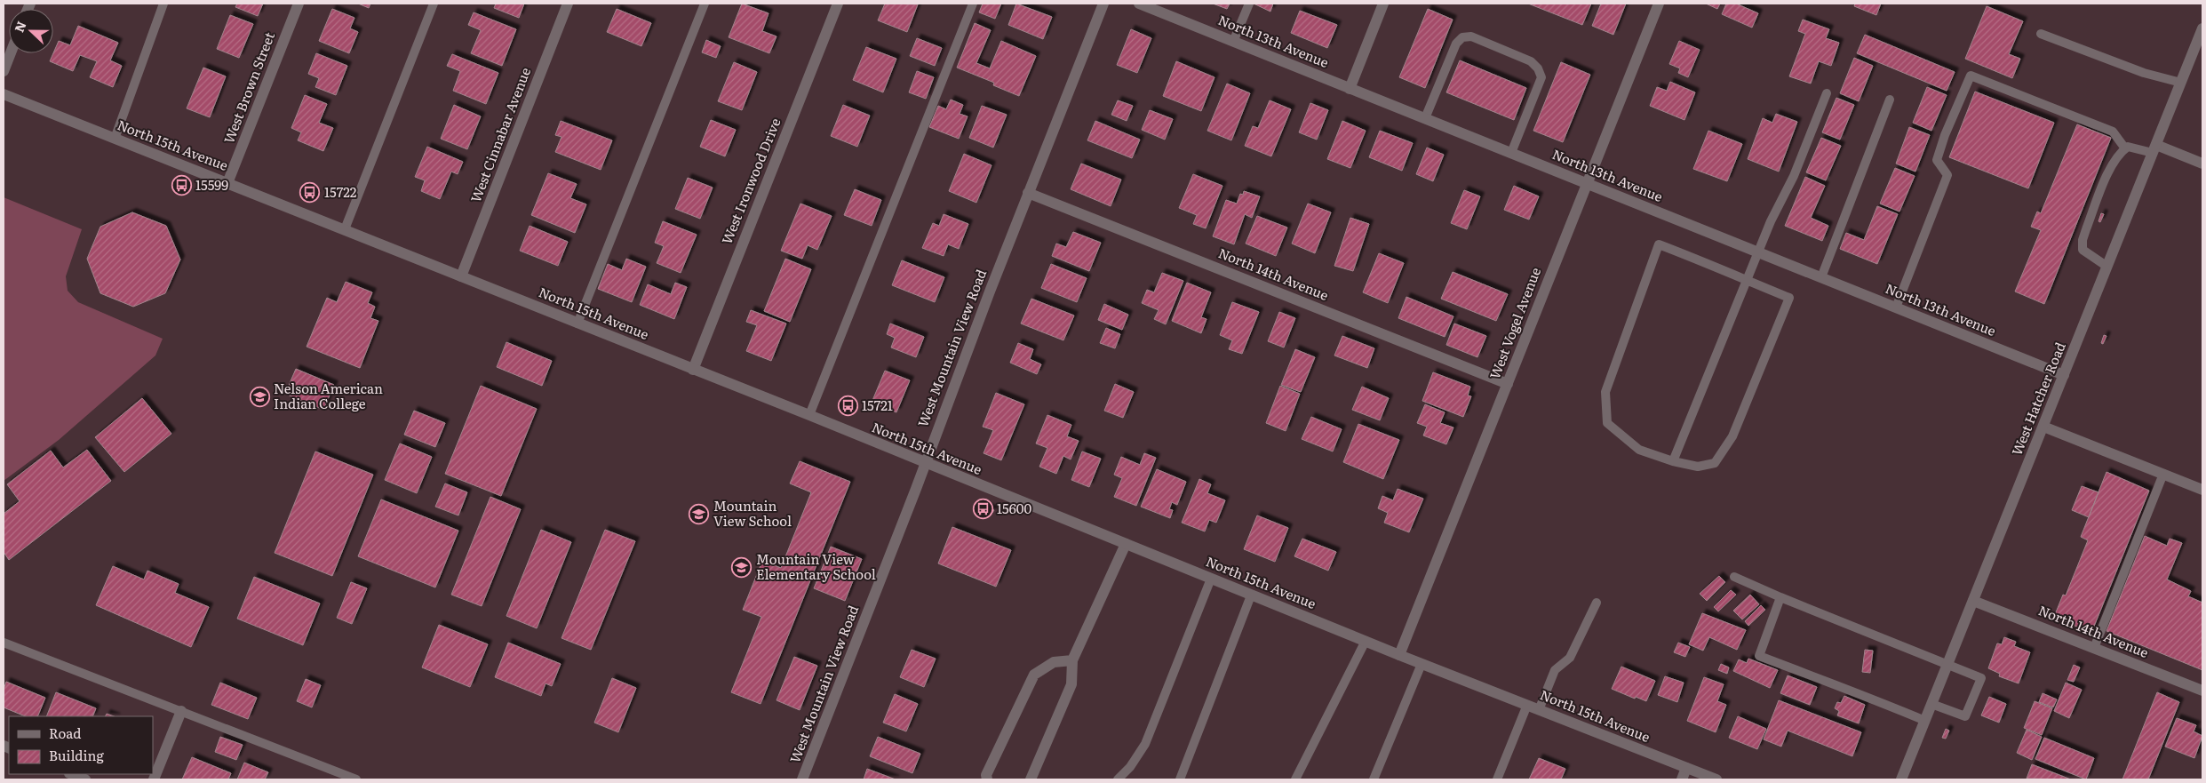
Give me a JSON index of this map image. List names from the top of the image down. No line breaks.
{"streets":{"street":["North 13th Avenue","West Brown Street","West Cinnabar Avenue","North 15th Avenue","West Ironwood Drive","North 14th Avenue","West Vogel Avenue","West Mountain View Road","West Hatcher Road"]},"crossings":[["North 13th Avenue","West Vogel Avenue"],["North 13th Avenue","West Hatcher Road"],["West Brown Street","North 15th Avenue"],["West Cinnabar Avenue","North 15th Avenue"],["North 15th Avenue","West Ironwood Drive"],["North 15th Avenue","West Vogel Avenue"],["North 15th Avenue","West Mountain View Road"],["North 14th Avenue","West Vogel Avenue"],["North 14th Avenue","West Mountain View Road"],["North 14th Avenue","West Hatcher Road"]],"places":{"bus stop":["15599","15722","15721","15600"],"school or university":["Nelson American Indian College","Mountain View School","Mountain View Elementary School"]},"legend":["Road","Building"],"north":"left"}
